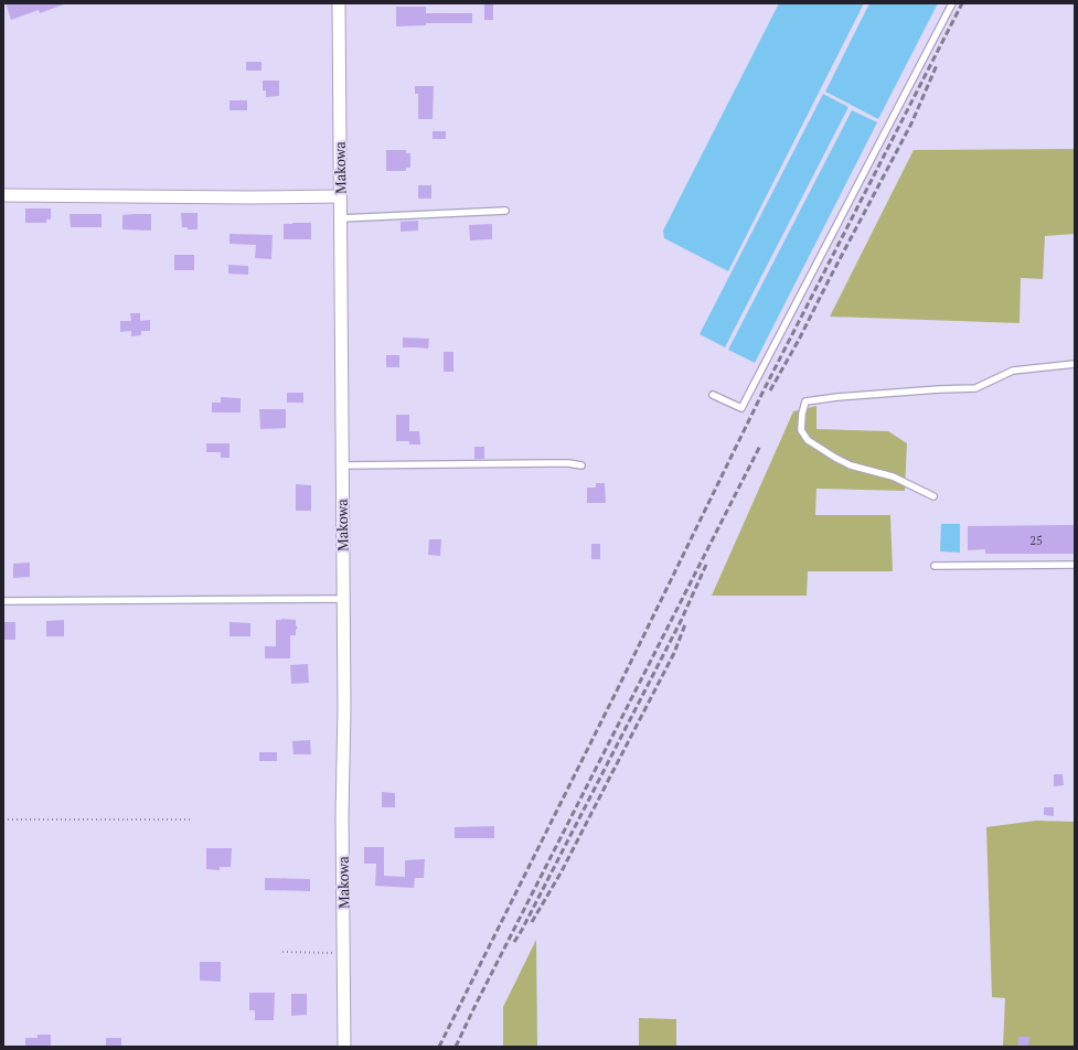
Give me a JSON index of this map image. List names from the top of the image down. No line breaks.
{"streets":{"street":["Makowa"]},"house_numbers":["25"]}
